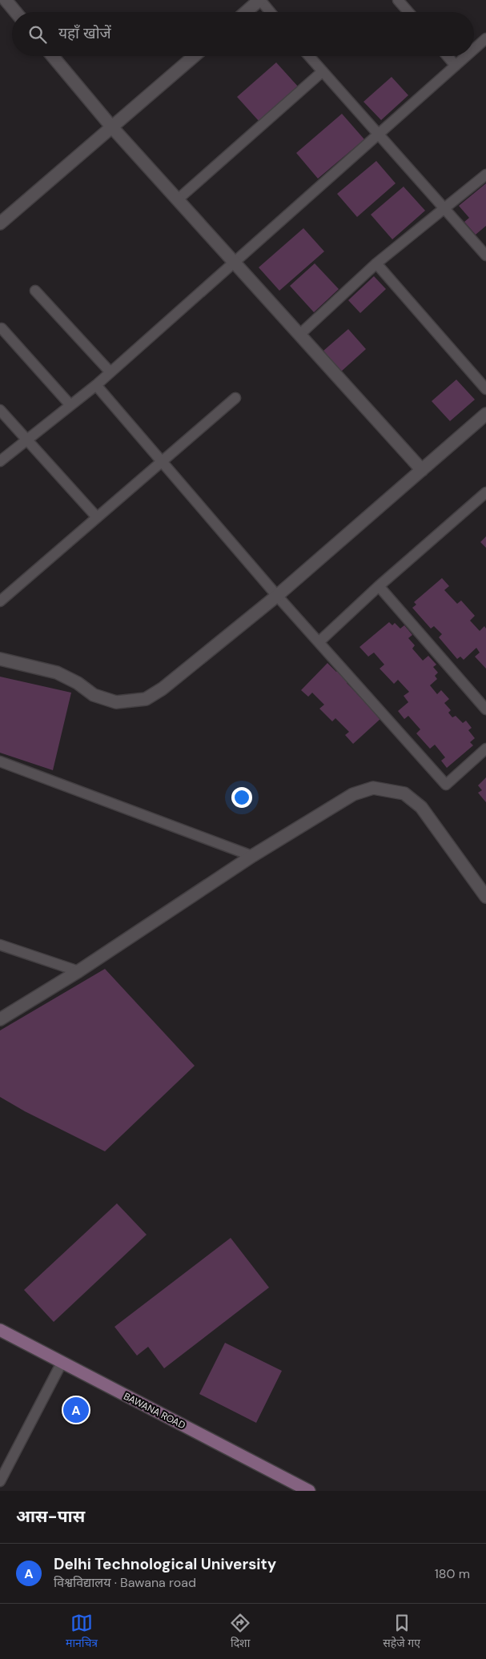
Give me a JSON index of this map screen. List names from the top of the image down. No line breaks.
{"streets":{"main road":["BAWANA ROAD"]},"page":{"search":"यहाँ खोजें","pins":"A","heading":"आस-पास","list":[{"mark":"A","name":"Delhi Technological University","note":"विश्वविद्यालय · Bawana road","value":"180 m"}],"nav":["मानचित्र","दिशा","सहेजे गए"]}}
